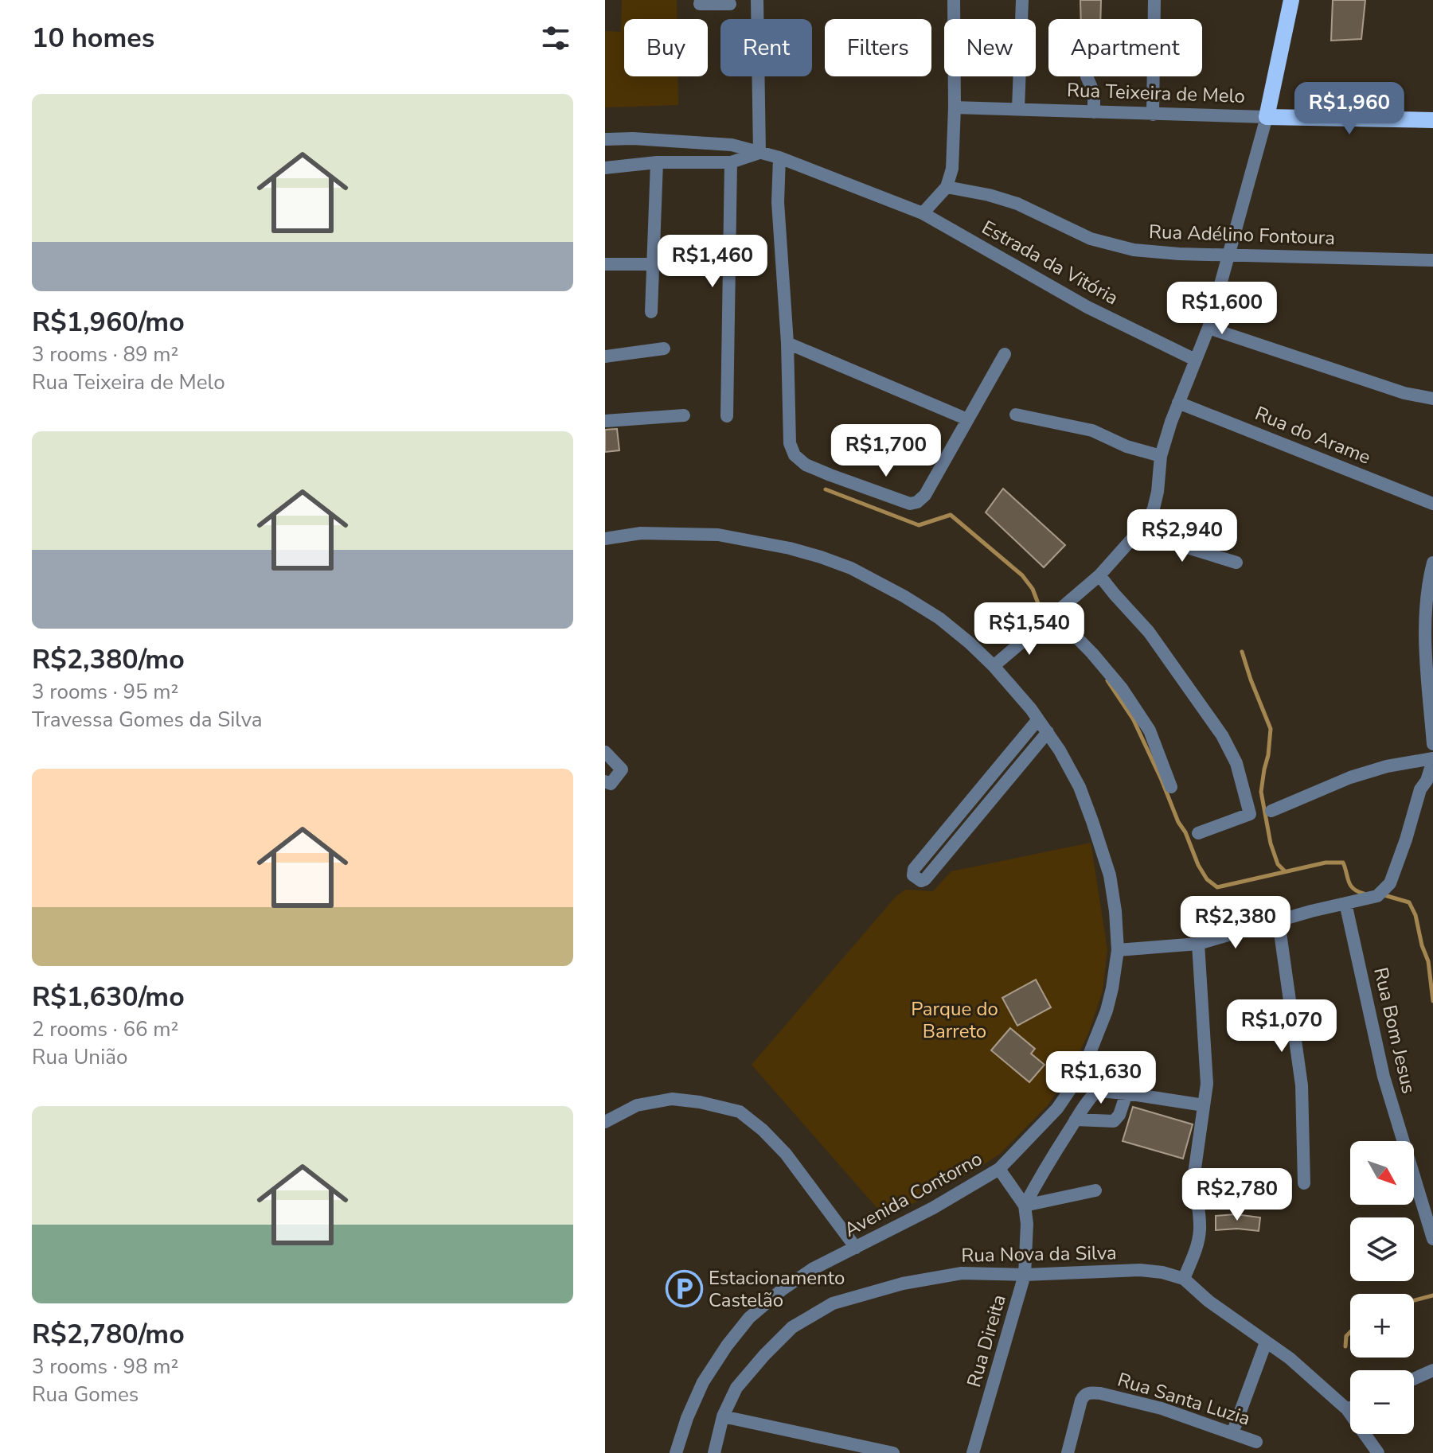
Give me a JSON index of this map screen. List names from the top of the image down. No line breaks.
{"streets":{"main road":["Rua Teixeira de Melo"],"street":["Rua Adélino Fontoura","Estrada da Vitória","Rua do Arame","Rua Bom Jesus","Avenida Contorno","Rua Nova da Silva","Rua Direita","Rua Santa Luzia"]},"crossings":[["Rua Nova da Silva","Rua Direita"]],"parks":["Parque do Barreto"],"places":{"parking":["Estacionamento Castelão"]},"north":"bottom right","page":{"heading":"10 homes","chip":["Buy","Rent","Filters","New","Apartment"],"list":[{"name":"R$1,960/mo","note":"3 rooms · 89 m² · Rua Teixeira de Melo"},{"name":"R$2,380/mo","note":"3 rooms · 95 m² · Travessa Gomes da Silva"},{"name":"R$1,630/mo","note":"2 rooms · 66 m² · Rua União"},{"name":"R$2,780/mo","note":"3 rooms · 98 m² · Rua Gomes"}],"price":["R$1,960","R$1,460","R$1,600","R$1,700","R$2,940","R$1,540","R$2,380","R$1,070","R$1,630","R$2,780"],"map_buttons":["+","−"]}}
